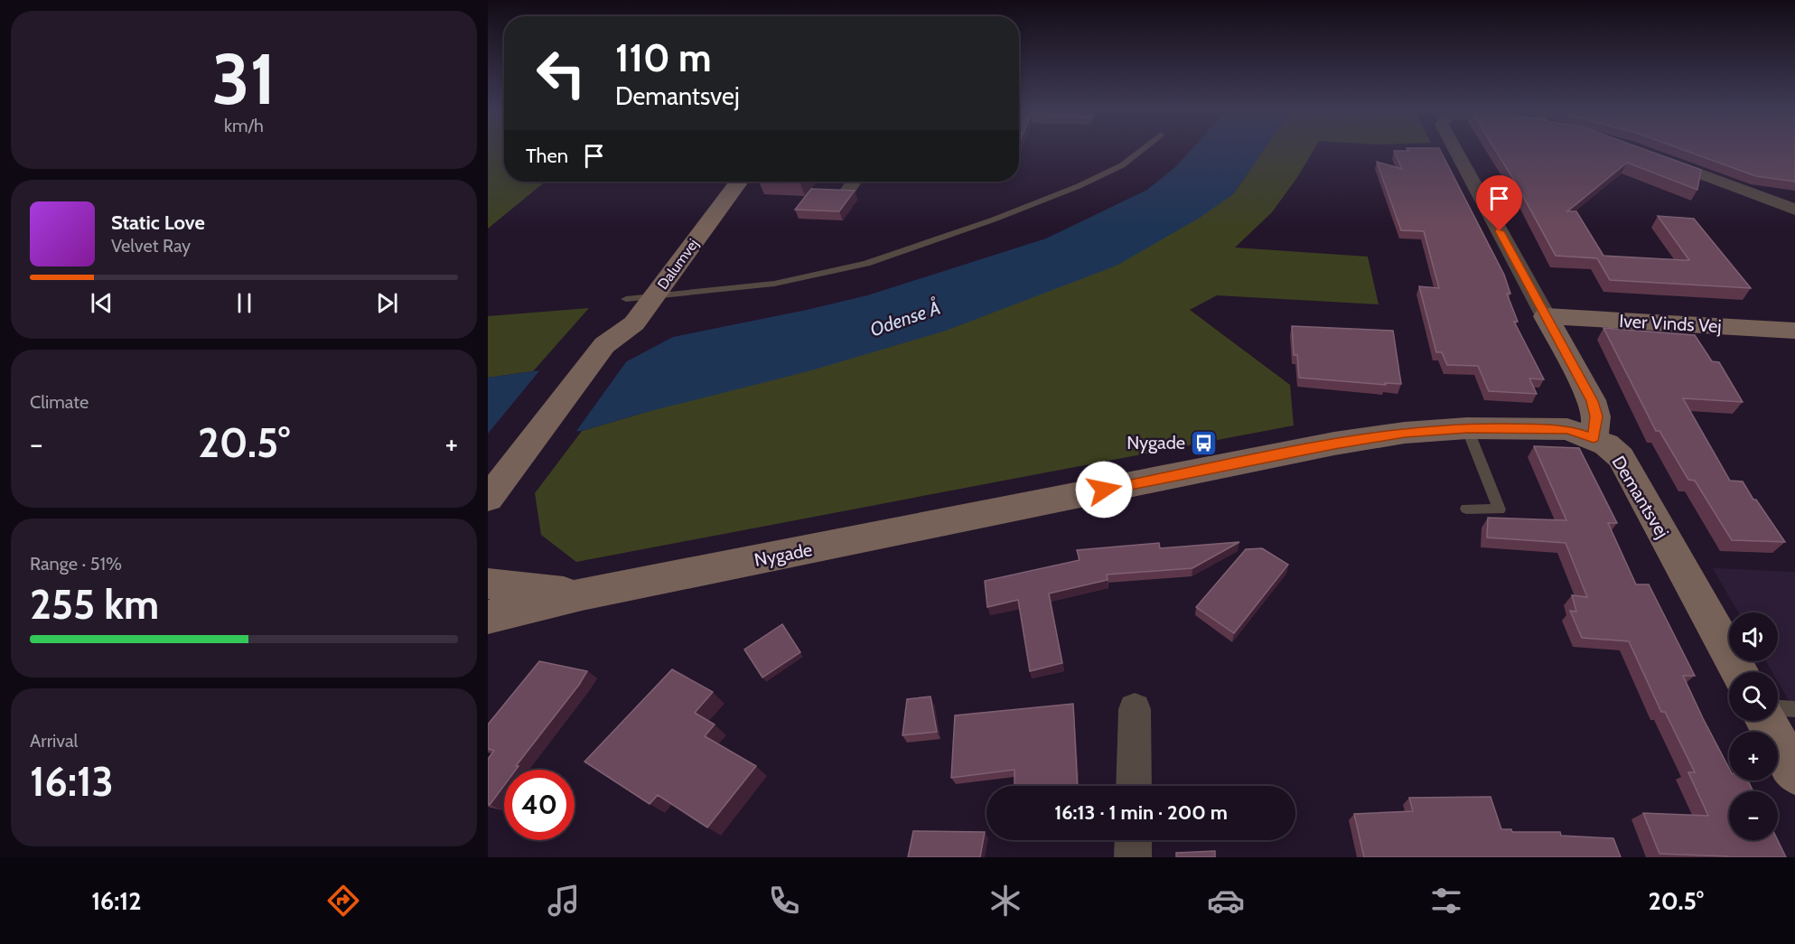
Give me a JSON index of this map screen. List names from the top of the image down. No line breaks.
{"streets":{"street":["Dalumvej","Iver Vinds Vej","Demantsvej","Nygade"]},"crossings":[["Demantsvej","Nygade"]],"water":["Odense Å"],"places":{"bus stop":["Nygade"]},"page":{"tile":[["31","km/h"],"Climate",["Range · 51%","255 km"],["Arrival","16:13"]],"turn":["110 m","Demantsvej"],"then":"Then","song":["Static Love","Velvet Ray"],"heat":["−","20.5°","+"],"map_buttons":["+","−"],"limit":"40","trip":"16:13 · 1 min · 200 m","tabs":["16:12","20.5°"]}}
